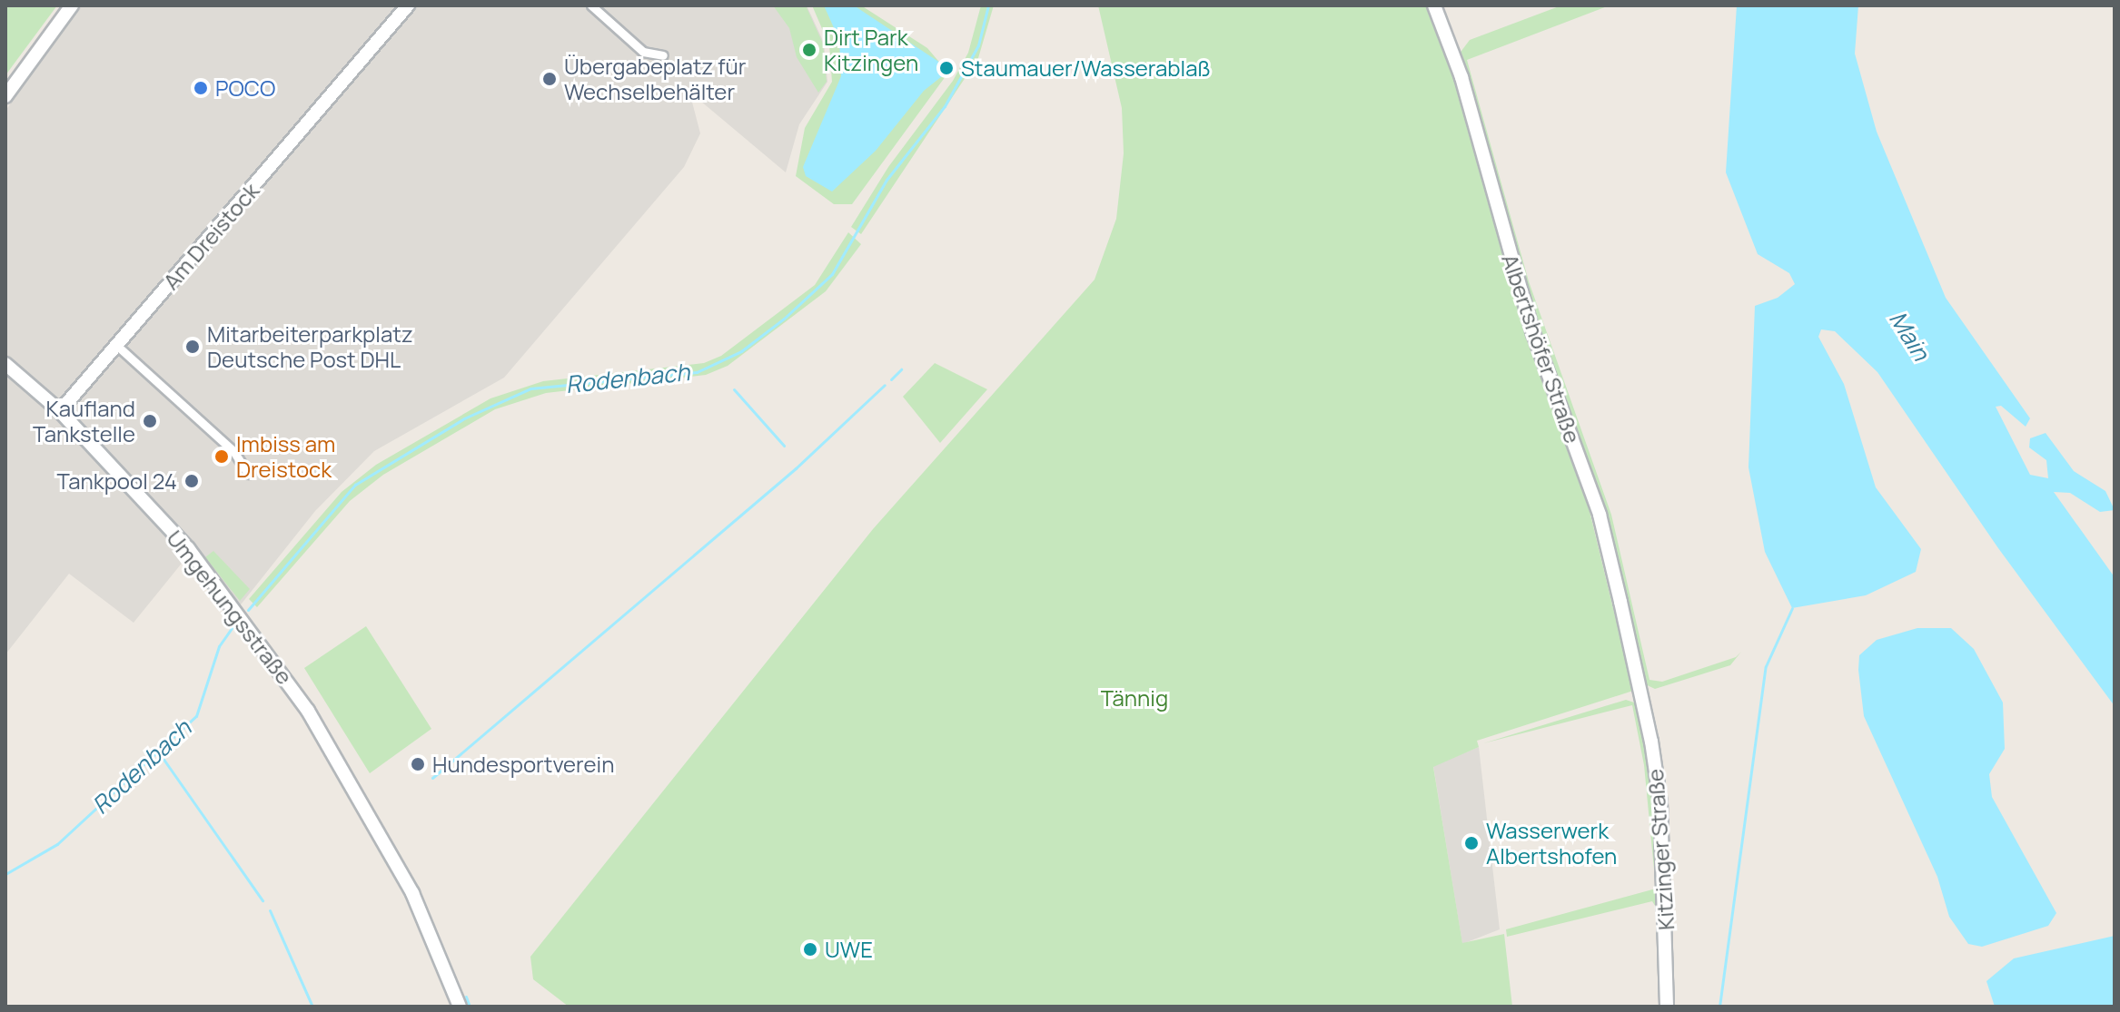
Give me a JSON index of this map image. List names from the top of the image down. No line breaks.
{"streets":{"street":["Am Dreistock","Albertshöfer Straße","Umgehungsstraße","Kitzinger Straße"]},"crossings":[["Am Dreistock","Umgehungsstraße"],["Albertshöfer Straße","Kitzinger Straße"]],"water":["Main","Rodenbach"],"parks":["Tännig"],"places":["Dirt Park Kitzingen","Staumauer/Wasserablaß","Übergabeplatz für Wechselbehälter","POCO","Mitarbeiterparkplatz Deutsche Post DHL","Kaufland Tankstelle","Imbiss am Dreistock","Tankpool 24","Hundesportverein","Wasserwerk Albertshofen","UWE"]}
